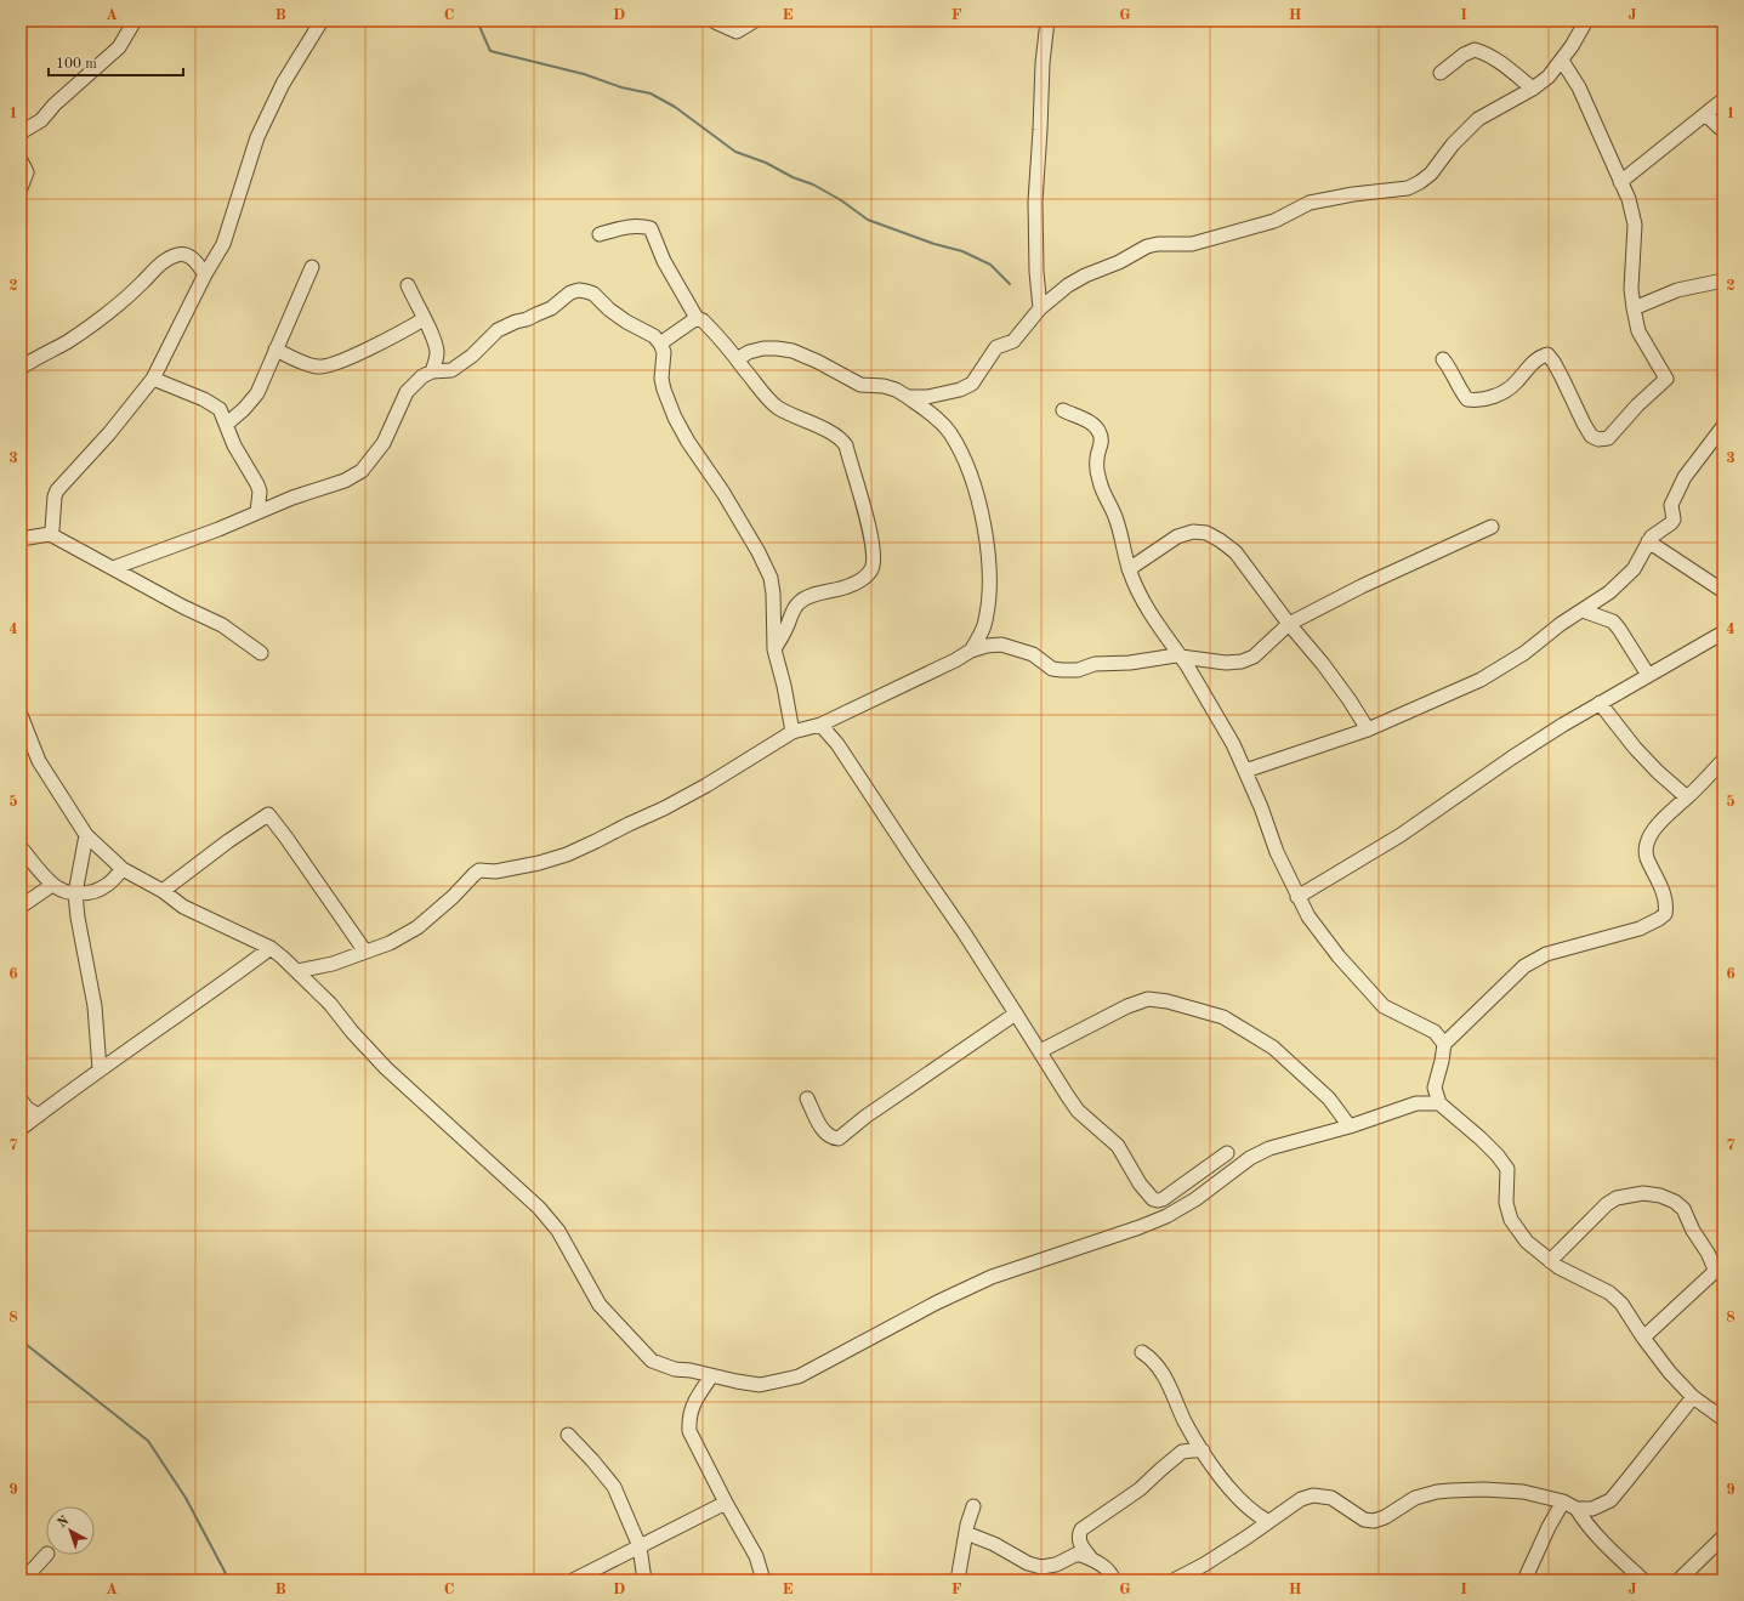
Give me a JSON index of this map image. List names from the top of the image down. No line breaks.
{"scale_bar":"100 m","north":"top left","grid":{"columns":["A","B","C","D","E","F","G","H","I","J"],"rows":["1","2","3","4","5","6","7","8","9"]}}
